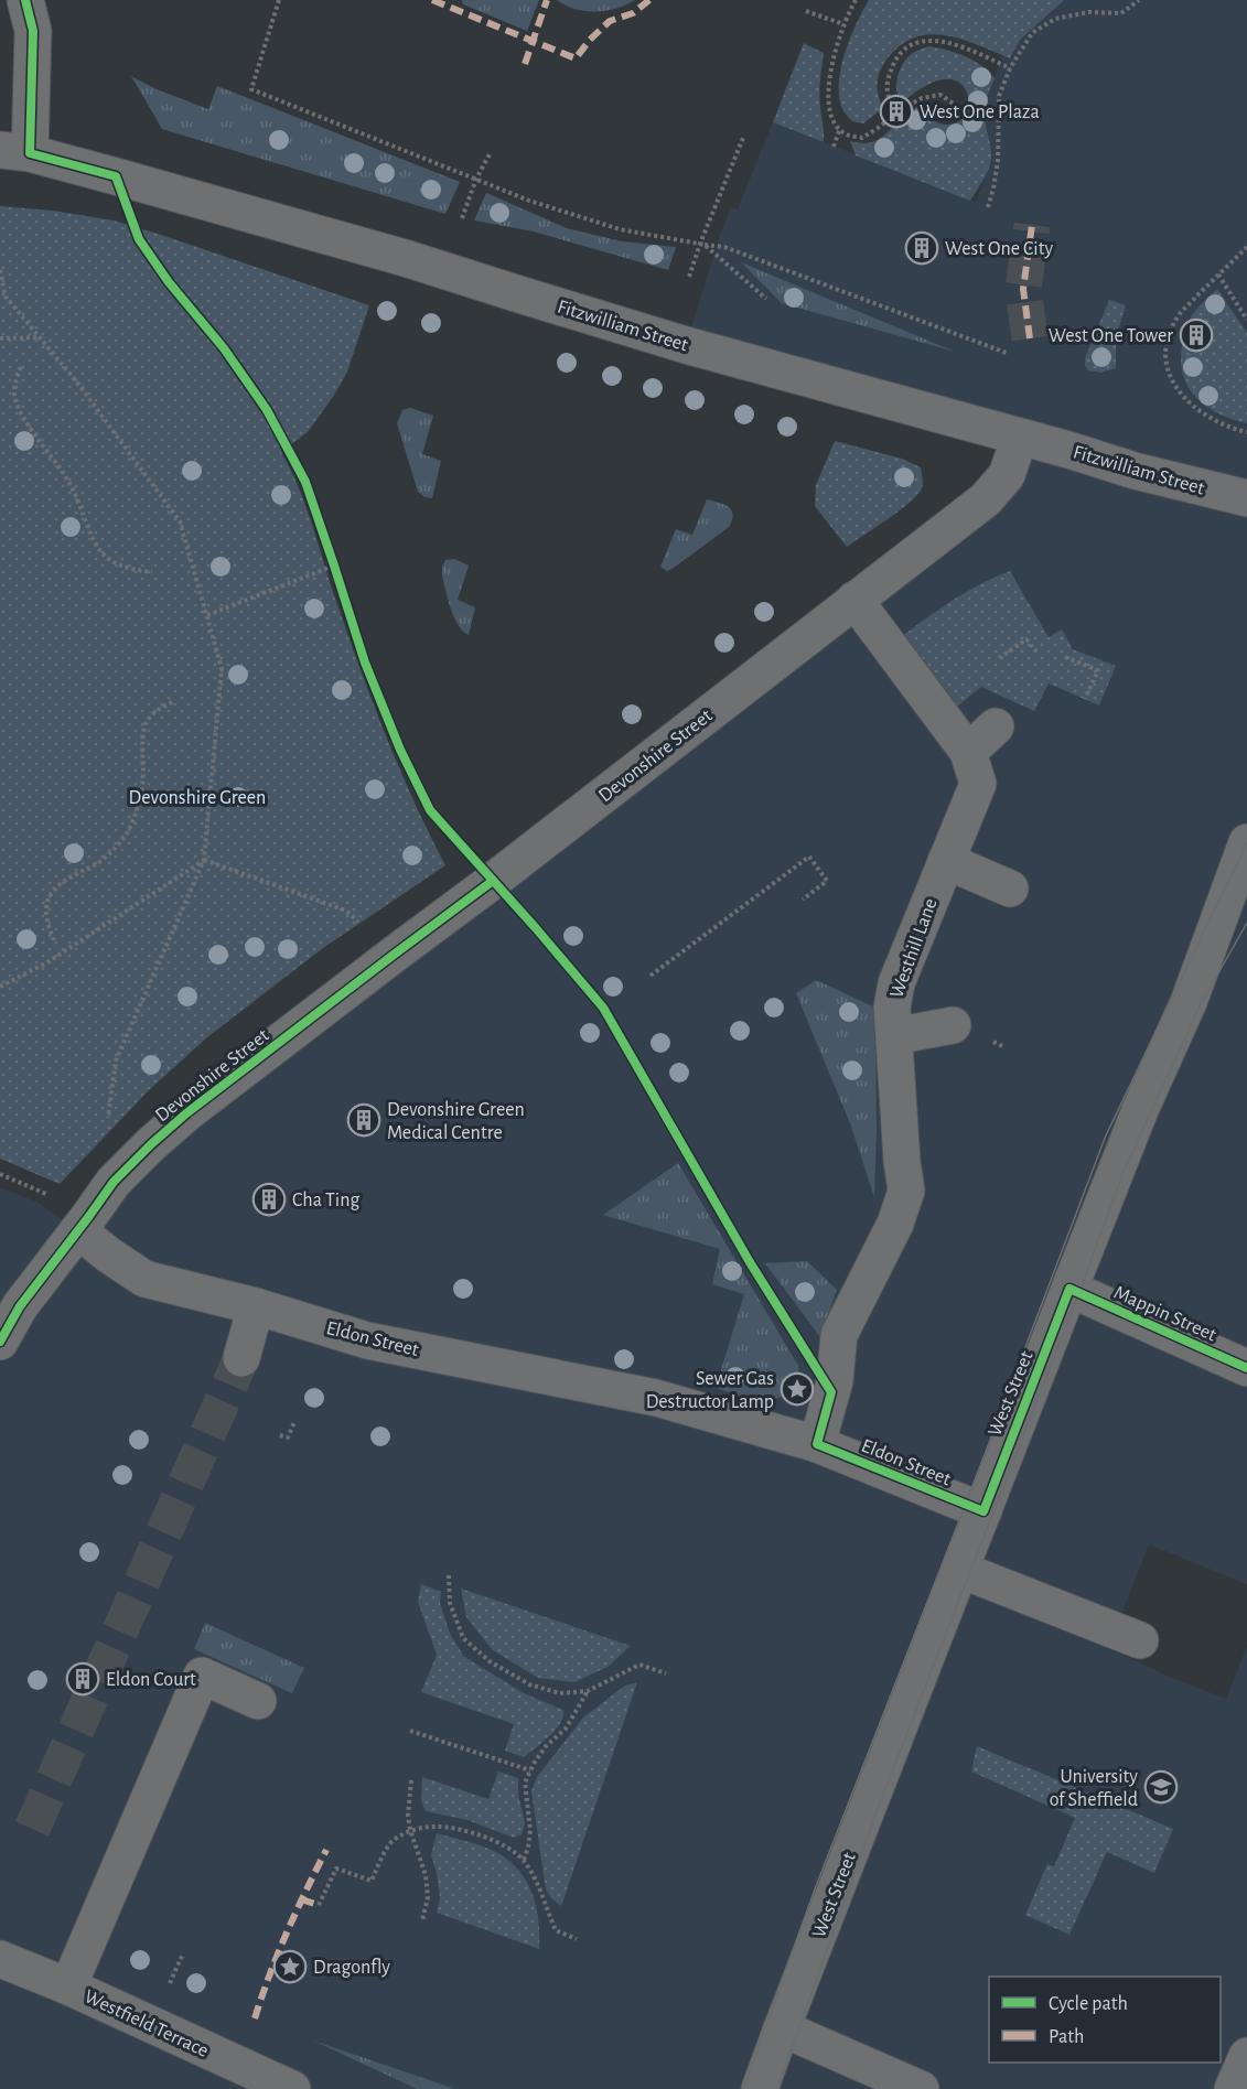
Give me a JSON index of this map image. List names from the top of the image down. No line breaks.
{"streets":{"street":["Fitzwilliam Street","Devonshire Street","Westhill Lane","Mappin Street","Eldon Street","West Street","Westfield Terrace"]},"crossings":[["Fitzwilliam Street","Devonshire Street"],["Devonshire Street","Westhill Lane"],["Devonshire Street","Eldon Street"],["Westhill Lane","Eldon Street"],["Mappin Street","West Street"],["Eldon Street","West Street"]],"parks":["Devonshire Green"],"places":{"building":["West One Plaza","West One City","West One Tower","Devonshire Green Medical Centre","Cha Ting","Eldon Court"],"place":["Sewer Gas Destructor Lamp","Dragonfly"],"school or university":["University of Sheffield"]},"legend":["Cycle path","Path"]}
